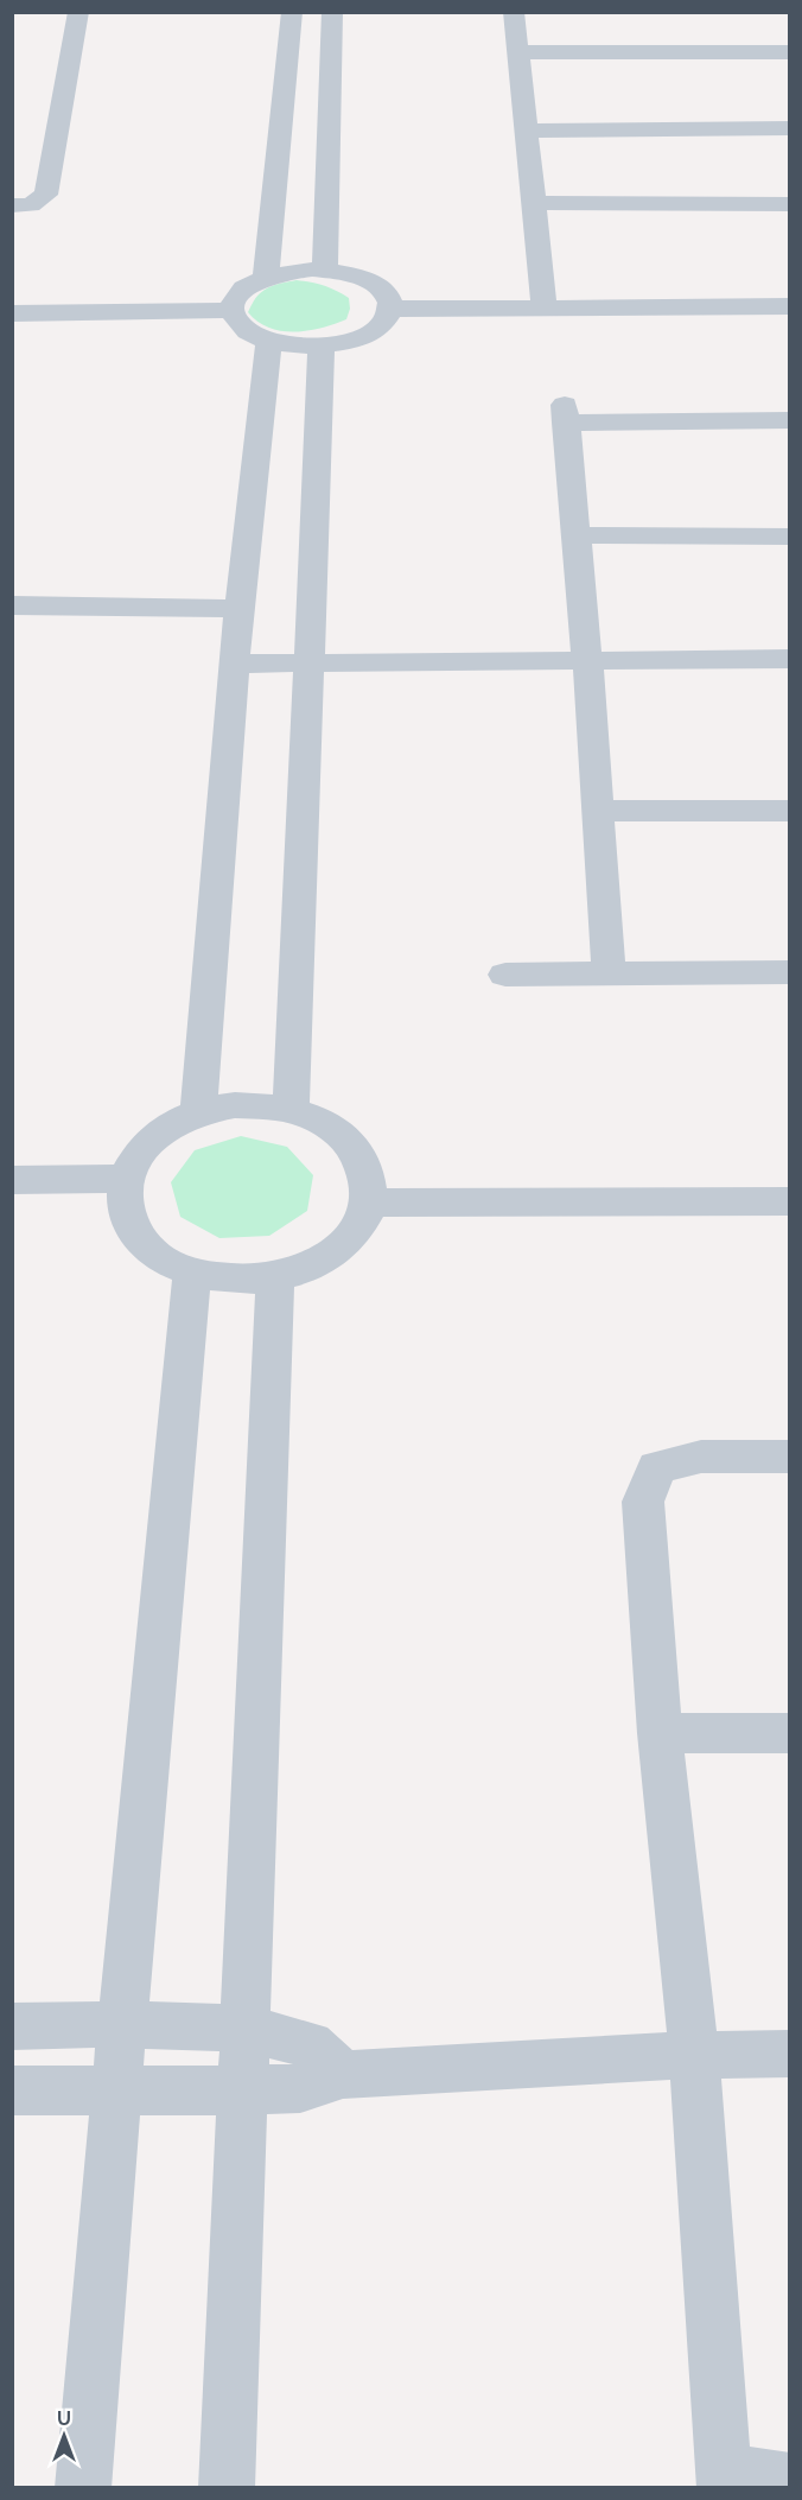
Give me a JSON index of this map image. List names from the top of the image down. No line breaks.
{"north":"top"}
